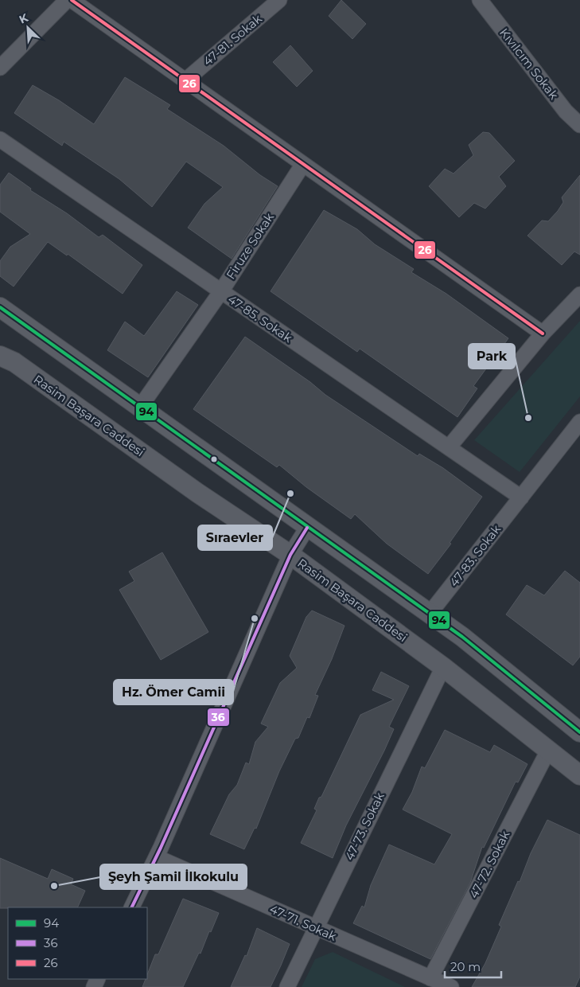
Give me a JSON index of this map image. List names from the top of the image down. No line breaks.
{"streets":{"street":["47-81. Sokak","Kıvılcım Sokak","Firuze Sokak","47-85. Sokak","Rasim Başara Caddesi","47-83. Sokak","47-73. Sokak","47-72. Sokak","47-71. Sokak"]},"crossings":[["Firuze Sokak","47-85. Sokak"],["47-85. Sokak","47-83. Sokak"],["Rasim Başara Caddesi","47-73. Sokak"],["Rasim Başara Caddesi","47-72. Sokak"],["47-73. Sokak","47-71. Sokak"],["47-72. Sokak","47-71. Sokak"]],"places":["Park","Sıraevler","Hz. Ömer Camii","Şeyh Şamil İlkokulu"],"lines":["transit line 26","transit line 94","transit line 36"],"legend":["94","36","26"],"scale_bar":"20 m","north":"top left"}
